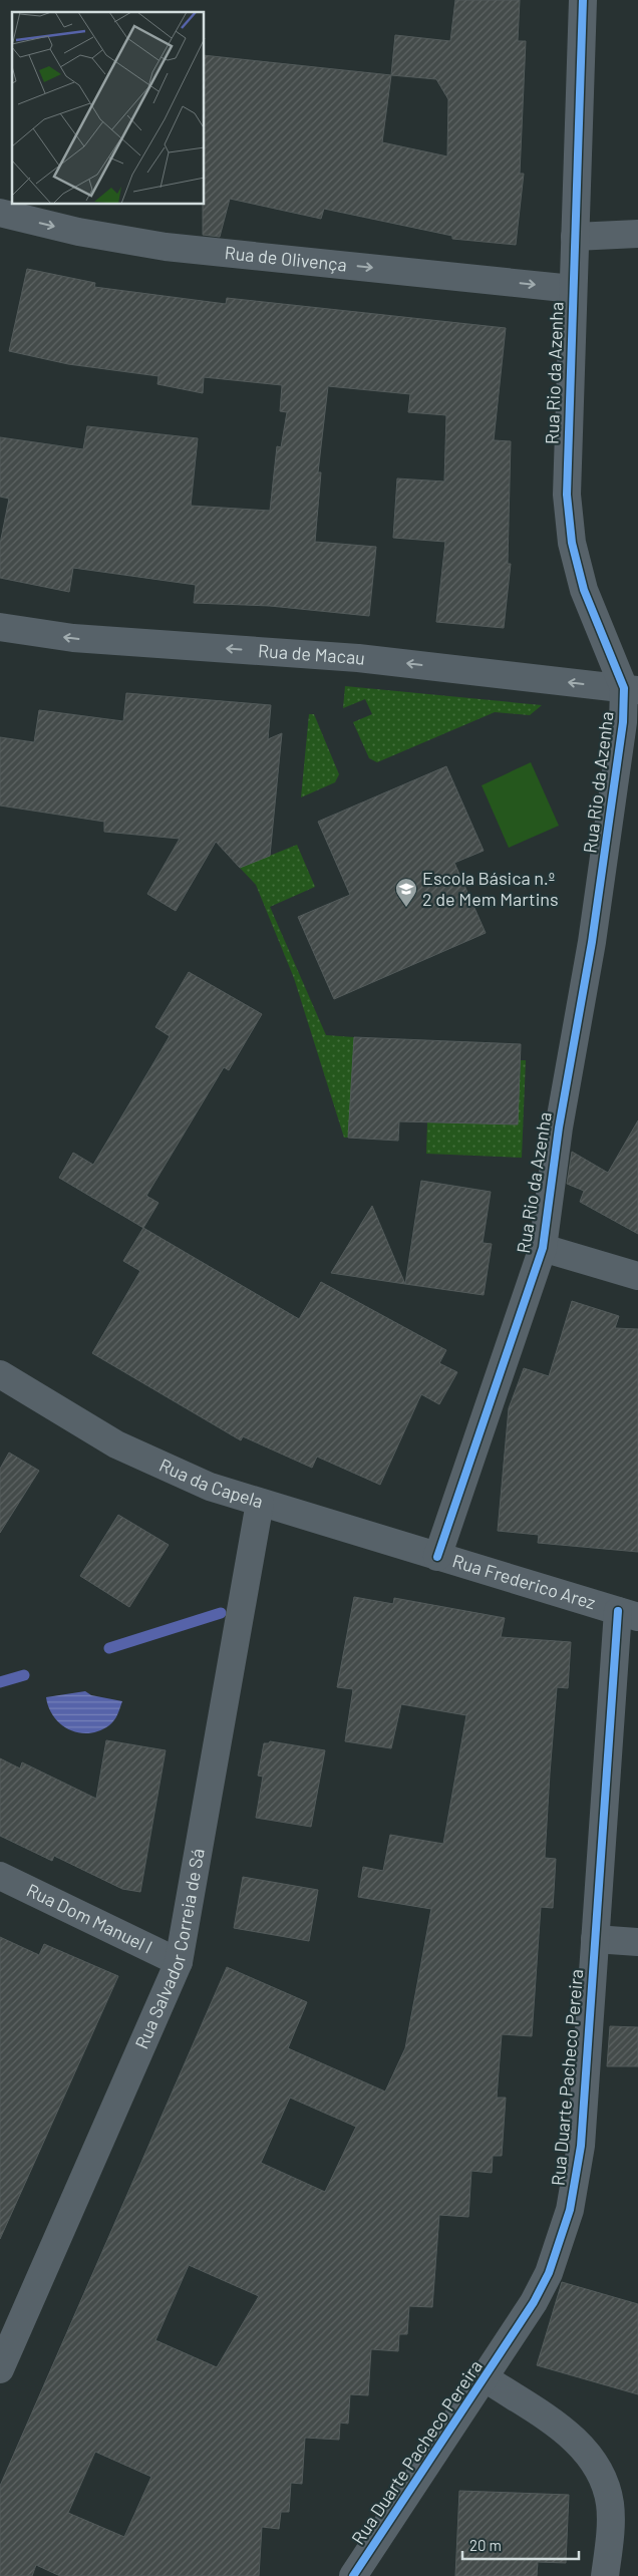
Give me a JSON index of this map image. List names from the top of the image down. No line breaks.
{"streets":{"street":["Rua de Olivença","Rua Rio da Azenha","Rua de Macau","Rua da Capela","Rua Frederico Arez","Rua Dom Manuel I","Rua Salvador Correia de Sá","Rua Duarte Pacheco Pereira"]},"crossings":[["Rua de Olivença","Rua Rio da Azenha"],["Rua Rio da Azenha","Rua de Macau"],["Rua Rio da Azenha","Rua da Capela"],["Rua Rio da Azenha","Rua Frederico Arez"],["Rua da Capela","Rua Frederico Arez"],["Rua da Capela","Rua Salvador Correia de Sá"],["Rua Frederico Arez","Rua Duarte Pacheco Pereira"],["Rua Dom Manuel I","Rua Salvador Correia de Sá"]],"one_way":["Rua de Olivença","Rua de Macau"],"places":{"school or university":["Escola Básica n.º 2 de Mem Martins"]},"scale_bar":"20 m"}
